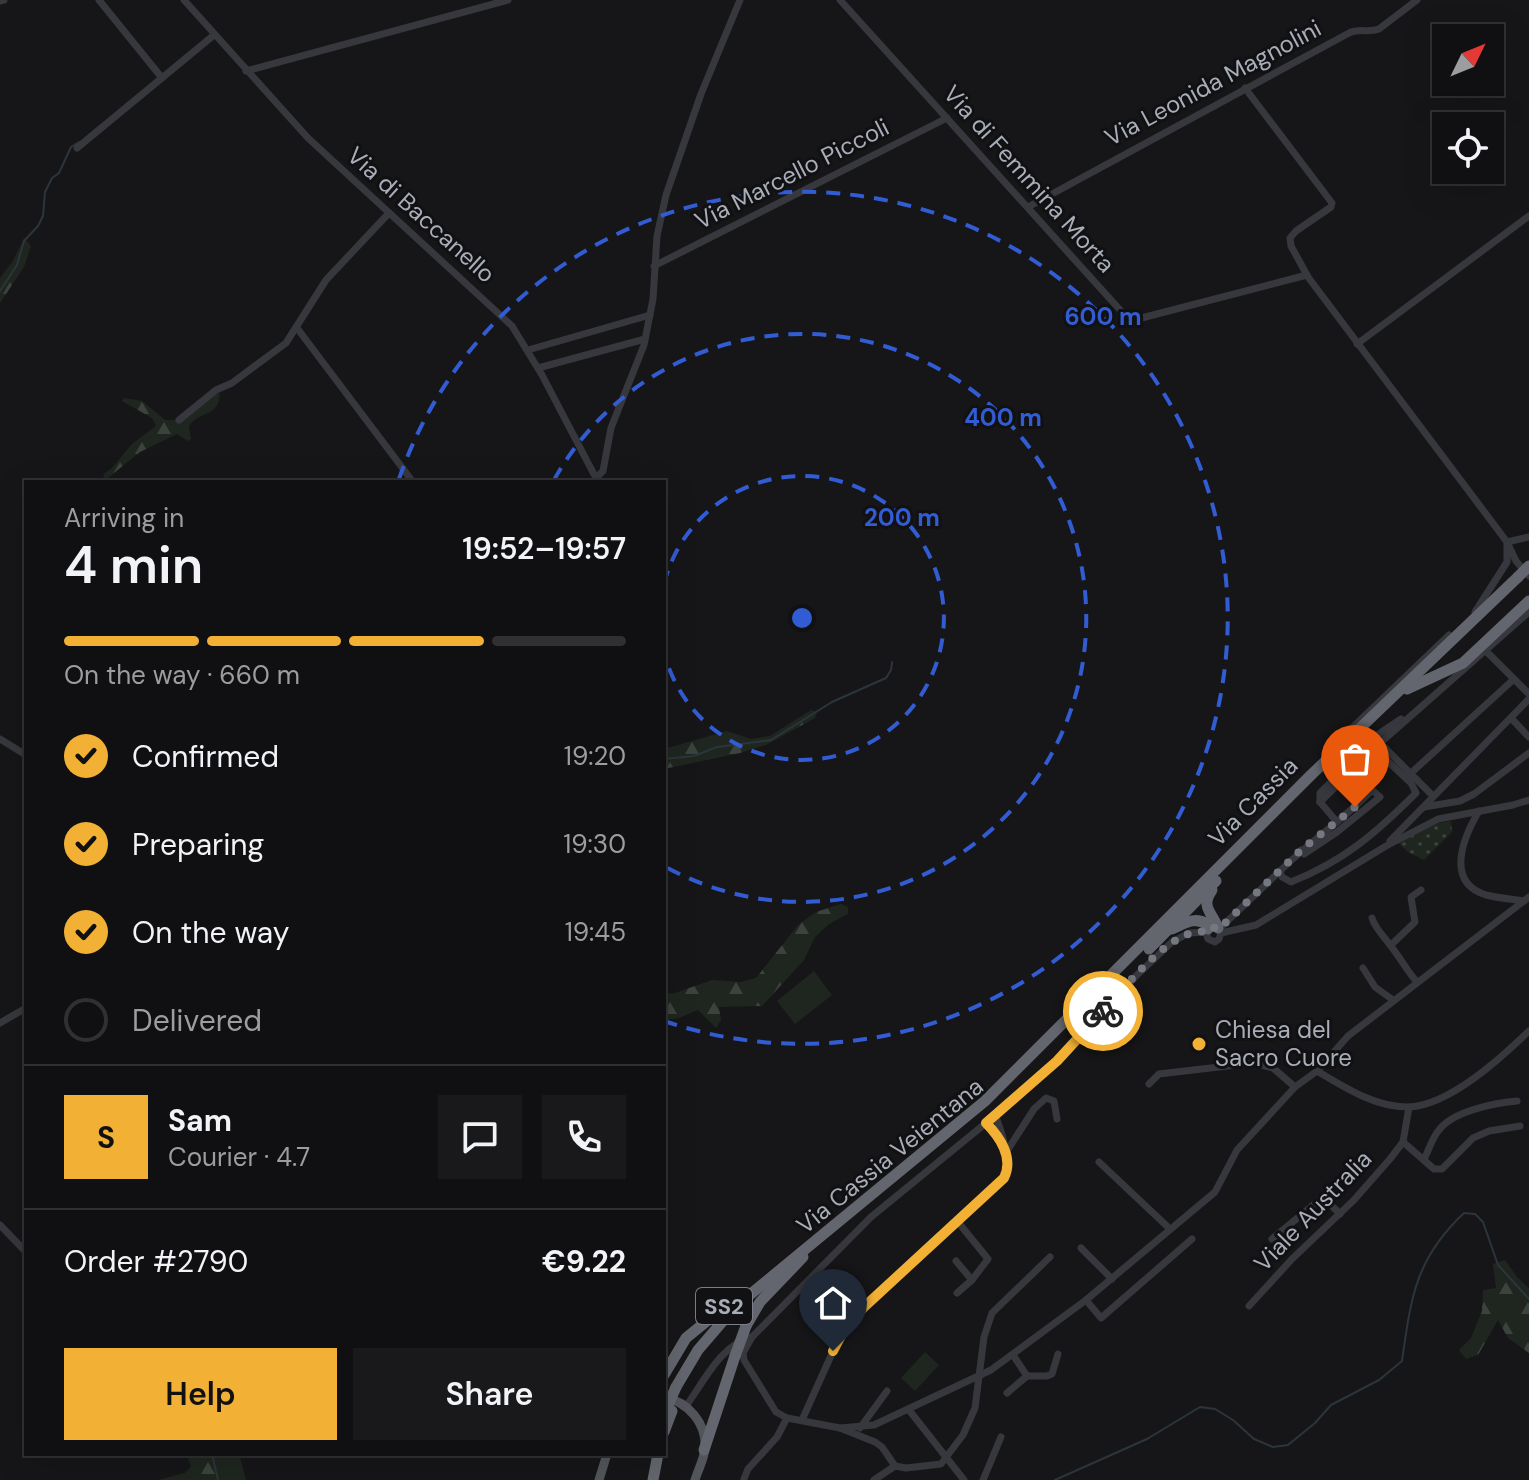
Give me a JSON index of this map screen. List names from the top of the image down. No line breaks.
{"streets":{"highway":["Via Cassia","Via Cassia Veientana","SS2"],"street":["Via Leonida Magnolini","Via Marcello Piccoli","Via di Femmina Morta","Via di Baccanello","Viale Australia"]},"crossings":[["Via Leonida Magnolini","Via di Femmina Morta"],["Via Marcello Piccoli","Via di Femmina Morta"],["Via Cassia","Via Cassia Veientana"],["Via Cassia Veientana","SS2"]],"places":["Chiesa del Sacro Cuore"],"north":"top right","page":{"heading":["4 min","Arriving in","19:52–19:57"],"panel":["Sam","Courier · 4.7","Order #2790","€9.22"],"bar":"On the way · 660 m","list":[["Confirmed","19:20"],["Preparing","19:30"],["On the way","19:45"],"Delivered"],"round":"S","buttons":["Help","Share"]},"rings":["600 m","400 m","200 m"]}
